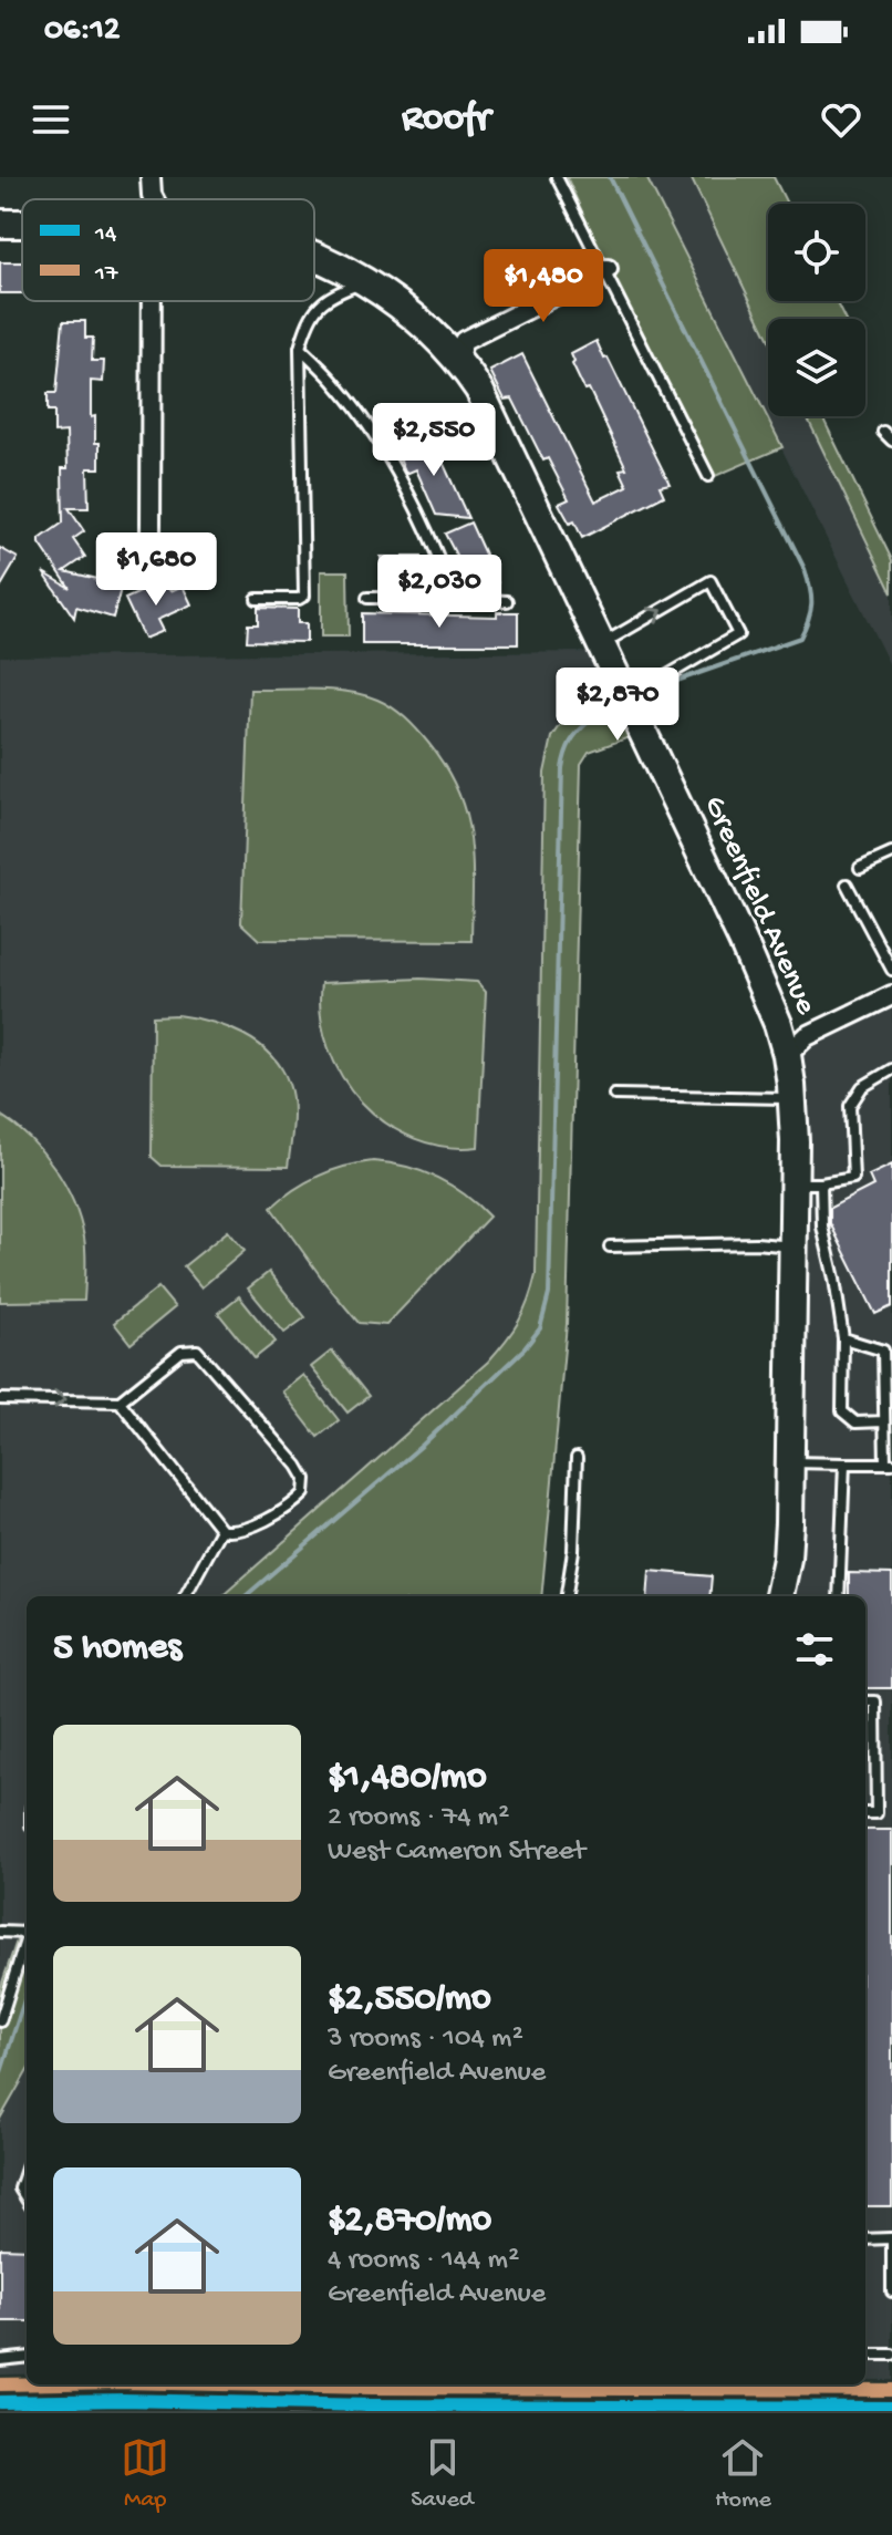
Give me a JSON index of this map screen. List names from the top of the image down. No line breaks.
{"streets":{"street":["Greenfield Avenue"]},"lines":["transit line 17","transit line 14"],"legend":["14","17"],"page":{"status":"06:12","header":"Roofr","price":["$1,480","$2,550","$1,680","$2,030","$2,870"],"heading":"5 homes","list":[{"name":"$1,480/mo","note":"2 rooms · 74 m² · West Cameron Street"},{"name":"$2,550/mo","note":"3 rooms · 104 m² · Greenfield Avenue"},{"name":"$2,870/mo","note":"4 rooms · 144 m² · Greenfield Avenue"}],"tabs":["Map","Saved","Home"]}}
